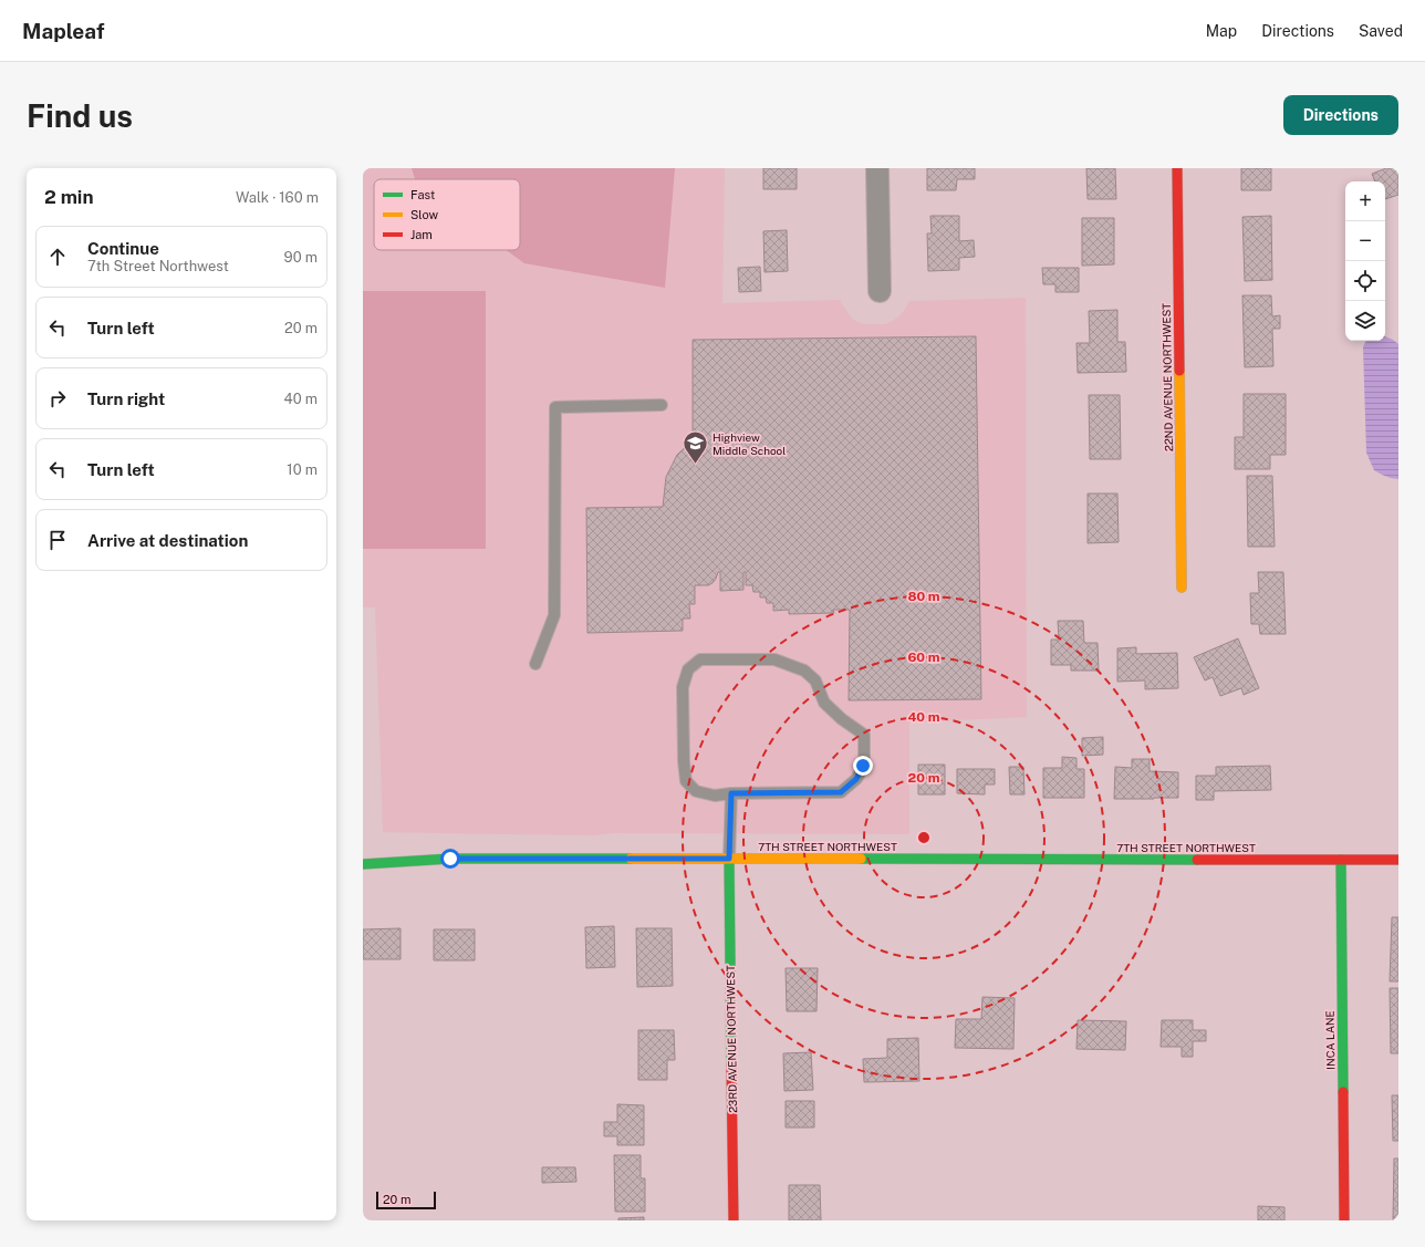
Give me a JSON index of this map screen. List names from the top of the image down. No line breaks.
{"streets":{"street":["22ND AVENUE NORTHWEST","7TH STREET NORTHWEST","23RD AVENUE NORTHWEST","INCA LANE"]},"crossings":[["7TH STREET NORTHWEST","23RD AVENUE NORTHWEST"],["7TH STREET NORTHWEST","INCA LANE"]],"places":{"school or university":["Highview Middle School"]},"legend":["Fast","Slow","Jam"],"scale_bar":"20 m","page":{"header":"Mapleaf","nav":["Map","Directions","Saved"],"buttons":"Directions","title":"Find us","heading":["2 min","Walk · 160 m"],"map_buttons":["+","−"],"list":[["Continue","7th Street Northwest","90 m"],["Turn left","20 m"],["Turn right","40 m"],["Turn left","10 m"],"Arrive at destination"],"scale":"20 m"},"rings":["80 m","60 m","40 m","20 m"]}
